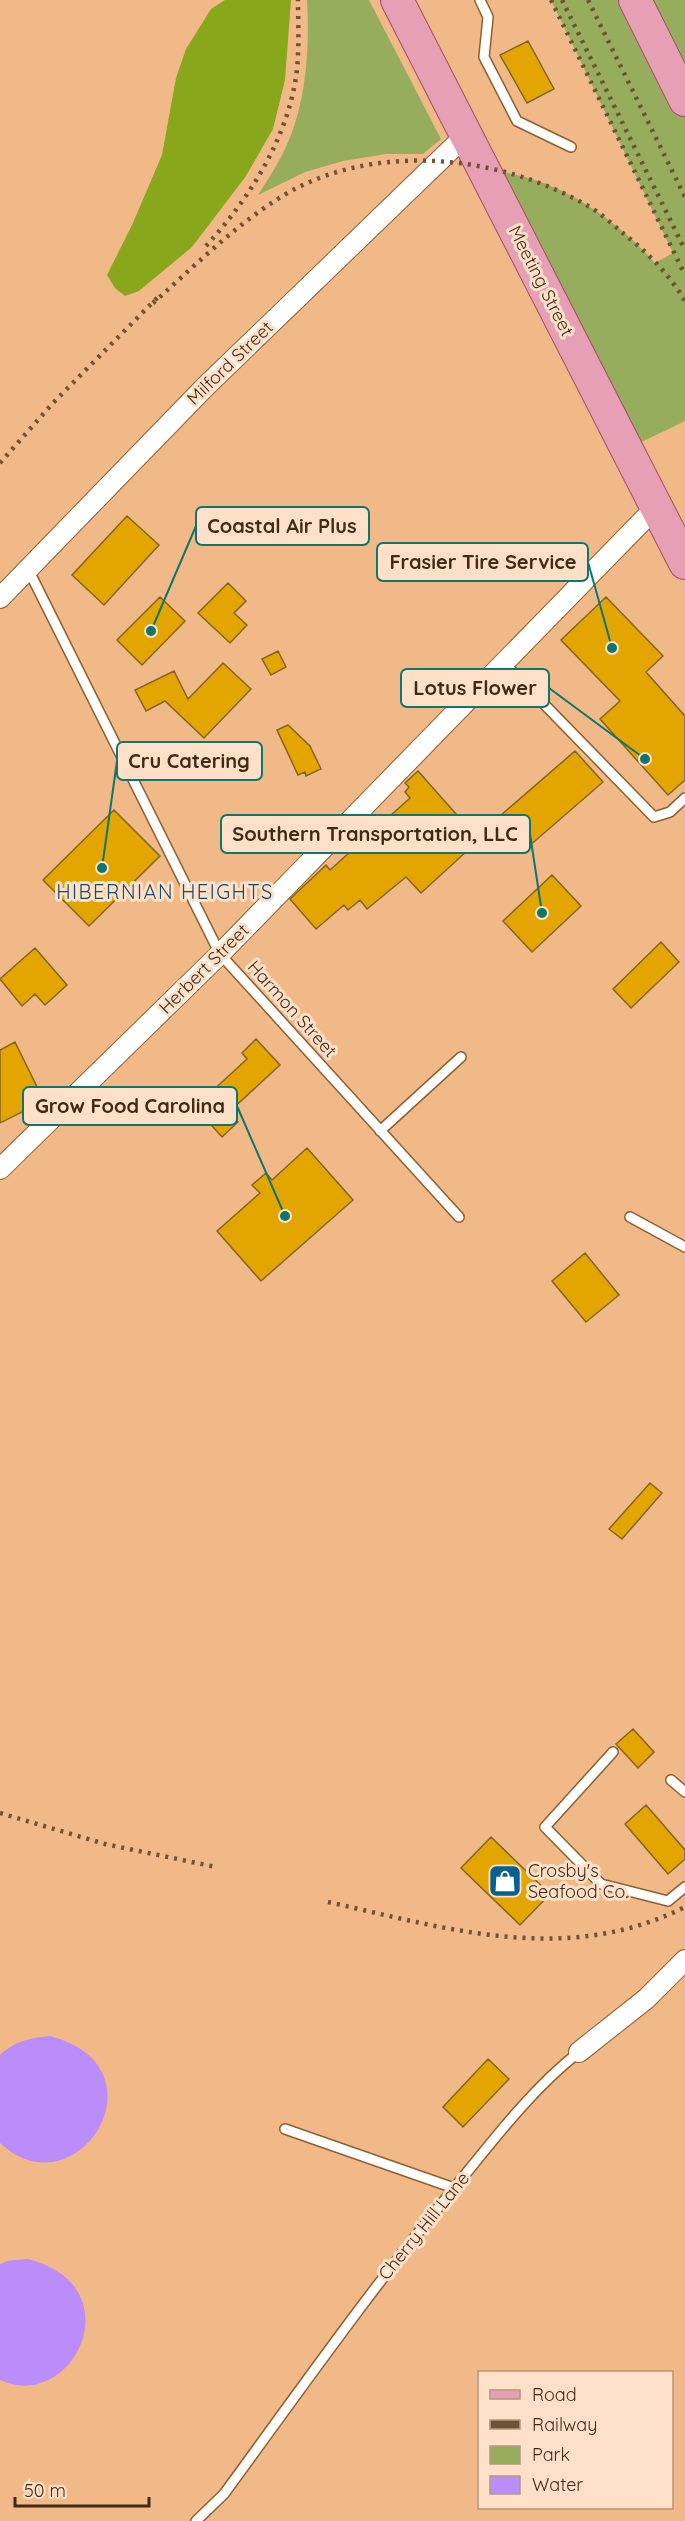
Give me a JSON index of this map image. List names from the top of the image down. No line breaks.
{"streets":{"main road":["Meeting Street"],"street":["Milford Street","Herbert Street","Cherry Hill Lane"],"lane":["Harmon Street"]},"crossings":[["Meeting Street","Milford Street"],["Meeting Street","Herbert Street"],["Milford Street","Harmon Street"],["Herbert Street","Harmon Street"]],"districts":["HIBERNIAN HEIGHTS"],"places":{"other":["Coastal Air Plus","Frasier Tire Service","Lotus Flower","Cru Catering","Southern Transportation, LLC","Grow Food Carolina"],"shop":["Crosby's Seafood Co."]},"legend":["Road","Railway","Park","Water"],"scale_bar":"50 m"}
